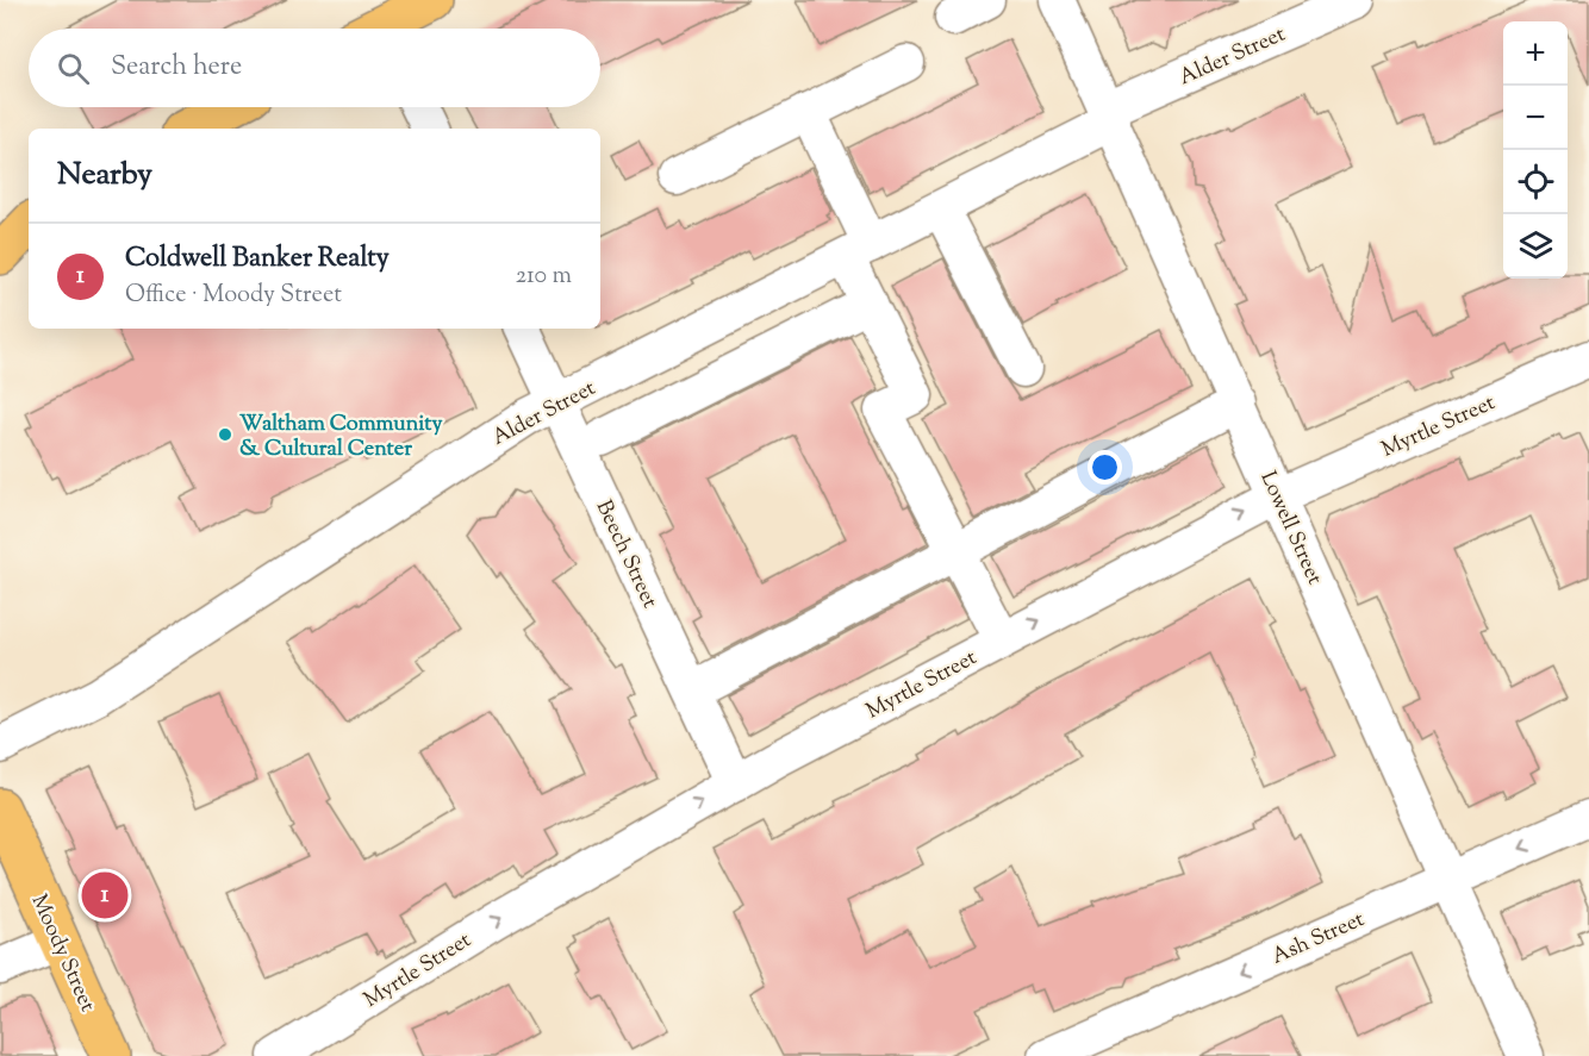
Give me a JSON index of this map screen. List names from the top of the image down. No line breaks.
{"streets":{"main road":["Moody Street"],"street":["Alder Street","Myrtle Street","Lowell Street","Beech Street","Ash Street"]},"crossings":[["Alder Street","Lowell Street"],["Alder Street","Beech Street"],["Myrtle Street","Lowell Street"],["Myrtle Street","Beech Street"],["Lowell Street","Ash Street"]],"one_way":["Ash Street"],"places":["Waltham Community & Cultural Center"],"page":{"map_buttons":["+","−"],"search":"Search here","heading":"Nearby","list":[{"mark":"1","name":"Coldwell Banker Realty","note":"Office · Moody Street","value":"210 m"}],"pins":"1"}}
